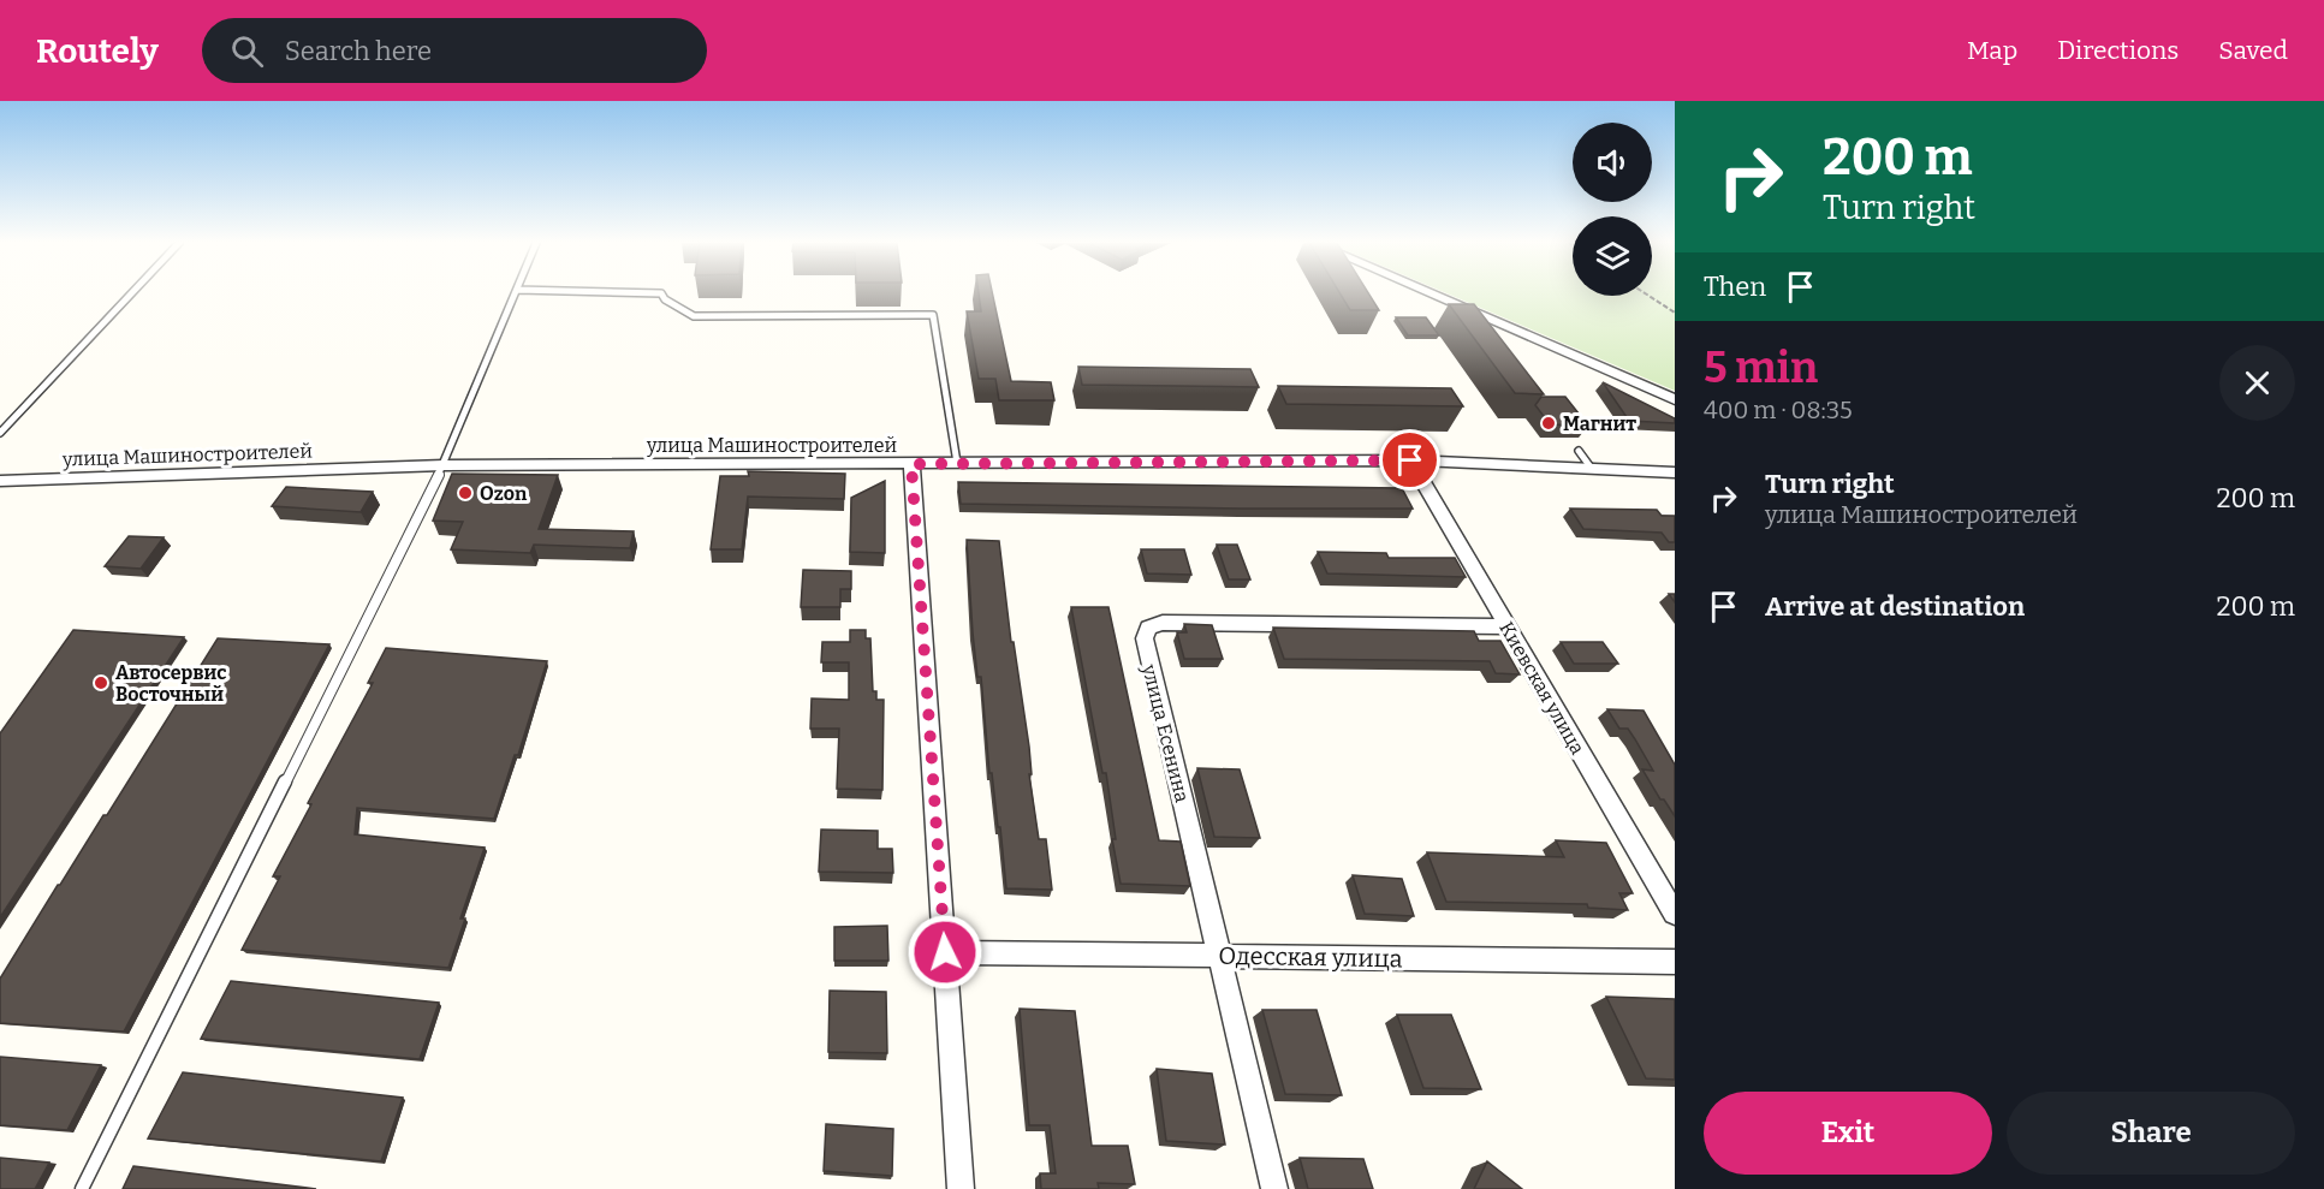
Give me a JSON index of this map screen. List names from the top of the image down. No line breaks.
{"streets":{"street":["улица Машиностроителей","Киевская улица","улица Есенина","Одесская улица"]},"crossings":[["улица Машиностроителей","Киевская улица"],["Киевская улица","улица Есенина"],["улица Есенина","Одесская улица"]],"places":["Магнит","Ozon","Автосервис Восточный"],"page":{"header":"Routely","search":"Search here","nav":["Map","Directions","Saved"],"turn":["200 m","Turn right"],"then":"Then","heading":["5 min","400 m · 08:35"],"list":[{"name":"Turn right","note":"улица Машиностроителей","value":"200 m"},{"name":"Arrive at destination","value":"200 m"}],"buttons":["Exit","Share"]}}
